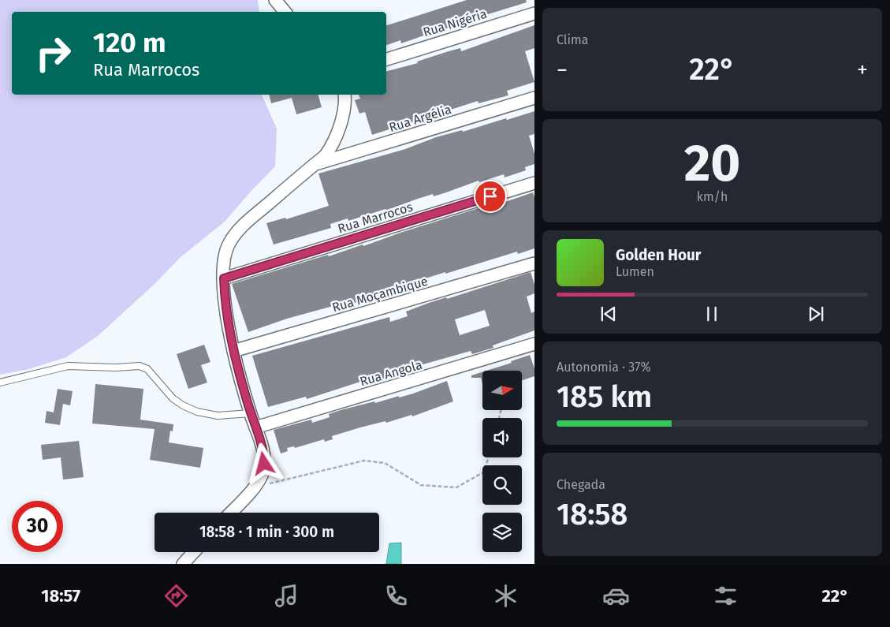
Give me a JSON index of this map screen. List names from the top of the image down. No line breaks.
{"streets":{"street":["Rua Nigéria","Rua Argélia","Rua Marrocos","Rua Moçambique","Rua Angola"]},"north":"right","page":{"tile":["Clima",["20","km/h"],["Autonomia · 37%","185 km"],["Chegada","18:58"]],"turn":["120 m","Rua Marrocos"],"heat":["−","22°","+"],"song":["Golden Hour","Lumen"],"limit":"30","trip":"18:58 · 1 min · 300 m","tabs":["18:57","22°"]}}
